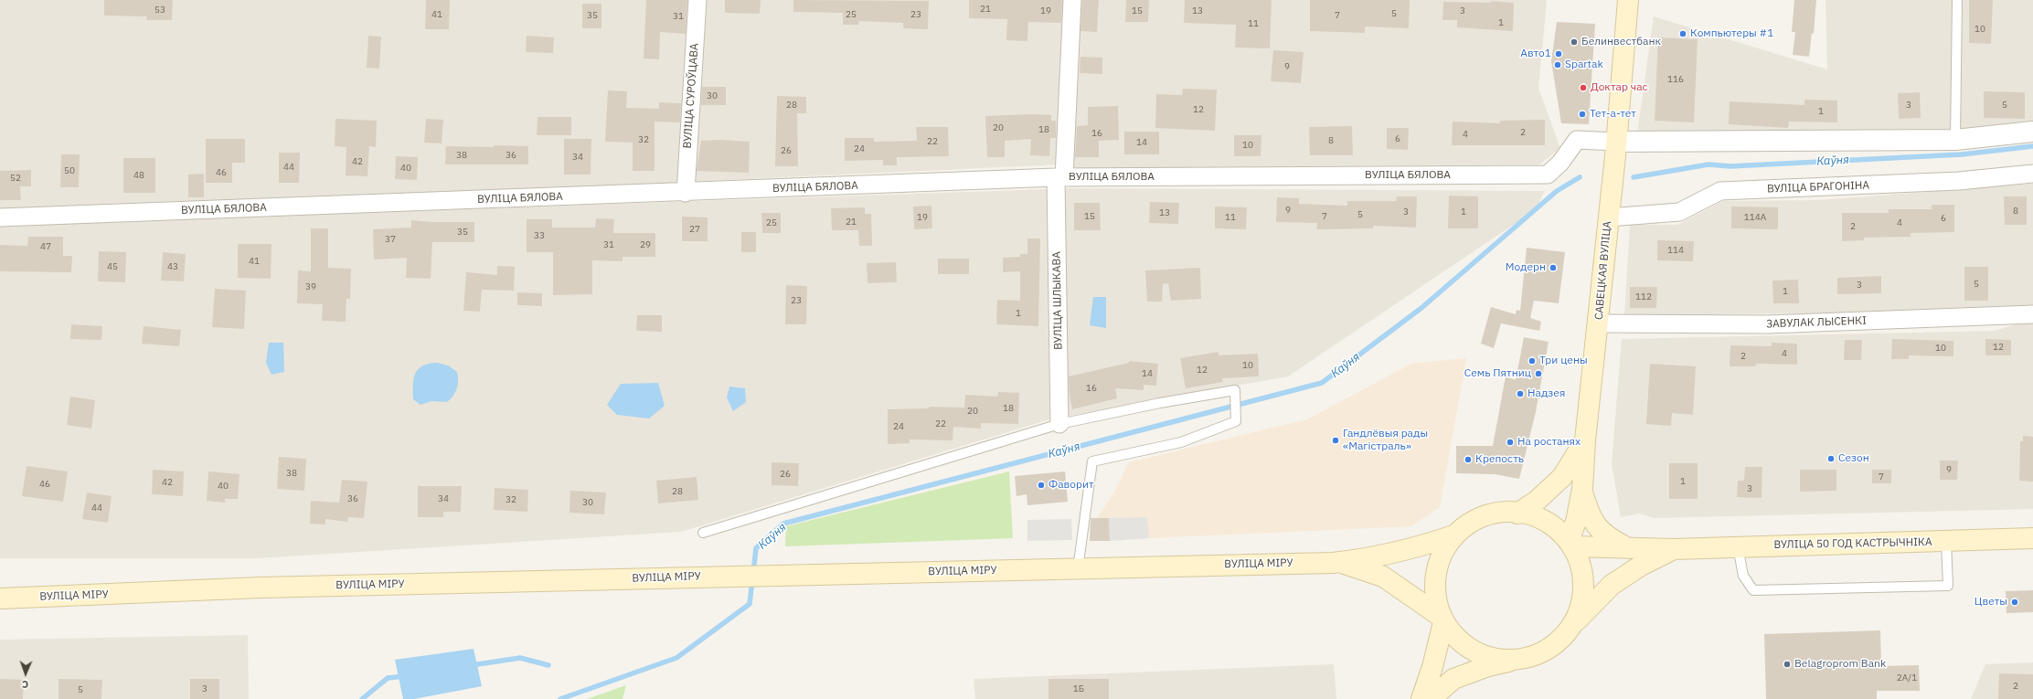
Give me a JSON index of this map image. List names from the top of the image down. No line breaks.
{"streets":{"main road":["САВЕЦКАЯ ВУЛІЦА","ВУЛІЦА 50 ГОД КАСТРЫЧНІКА","ВУЛІЦА МІРУ"],"street":["ВУЛІЦА СУРОЎЦАВА","ВУЛІЦА БЯЛОВА","ВУЛІЦА БРАГОНІНА","ВУЛІЦА ШЛЫКАВА","ЗАВУЛАК ЛЫСЕНКІ"]},"crossings":[["ВУЛІЦА СУРОЎЦАВА","ВУЛІЦА БЯЛОВА"],["ВУЛІЦА БЯЛОВА","САВЕЦКАЯ ВУЛІЦА"],["ВУЛІЦА БЯЛОВА","ВУЛІЦА ШЛЫКАВА"],["ВУЛІЦА БРАГОНІНА","САВЕЦКАЯ ВУЛІЦА"],["САВЕЦКАЯ ВУЛІЦА","ЗАВУЛАК ЛЫСЕНКІ"]],"water":["Каўня"],"places":["Компьютеры #1","Белинвестбанк","Авто1","Spartak","Доктар час","Тет-а-тет","Модерн","Три цены","Семь Пятниц","Надзея","Гандлёвыя рады «Магістраль»","На ростанях","Сезон","Крепость","Фаворит","Цветы","Belagroprom Bank"],"house_numbers":["21","53","19","15","13","3","5","41","25","23","35","7","31","1","11","10","9","116","30","28","3","5","12","1","20","18","2","16","4","6","32","8","22","14","10","24","26","38","36","34","42","44","40","50","46","48","52","9","8","3","1","13","5","15","7","19","11","114А","6","21","25","4","2","27","35","33","37","31","29","47","114","41","45","43","5","3","39","1","112","23","1","12","10","4","2","10","12","14","16","18","20","22","24","9","38","26","7","1","42","46","40","3","28","36","34","32","30","44","2А/1","2","3","1Б","5"],"north":"bottom"}
